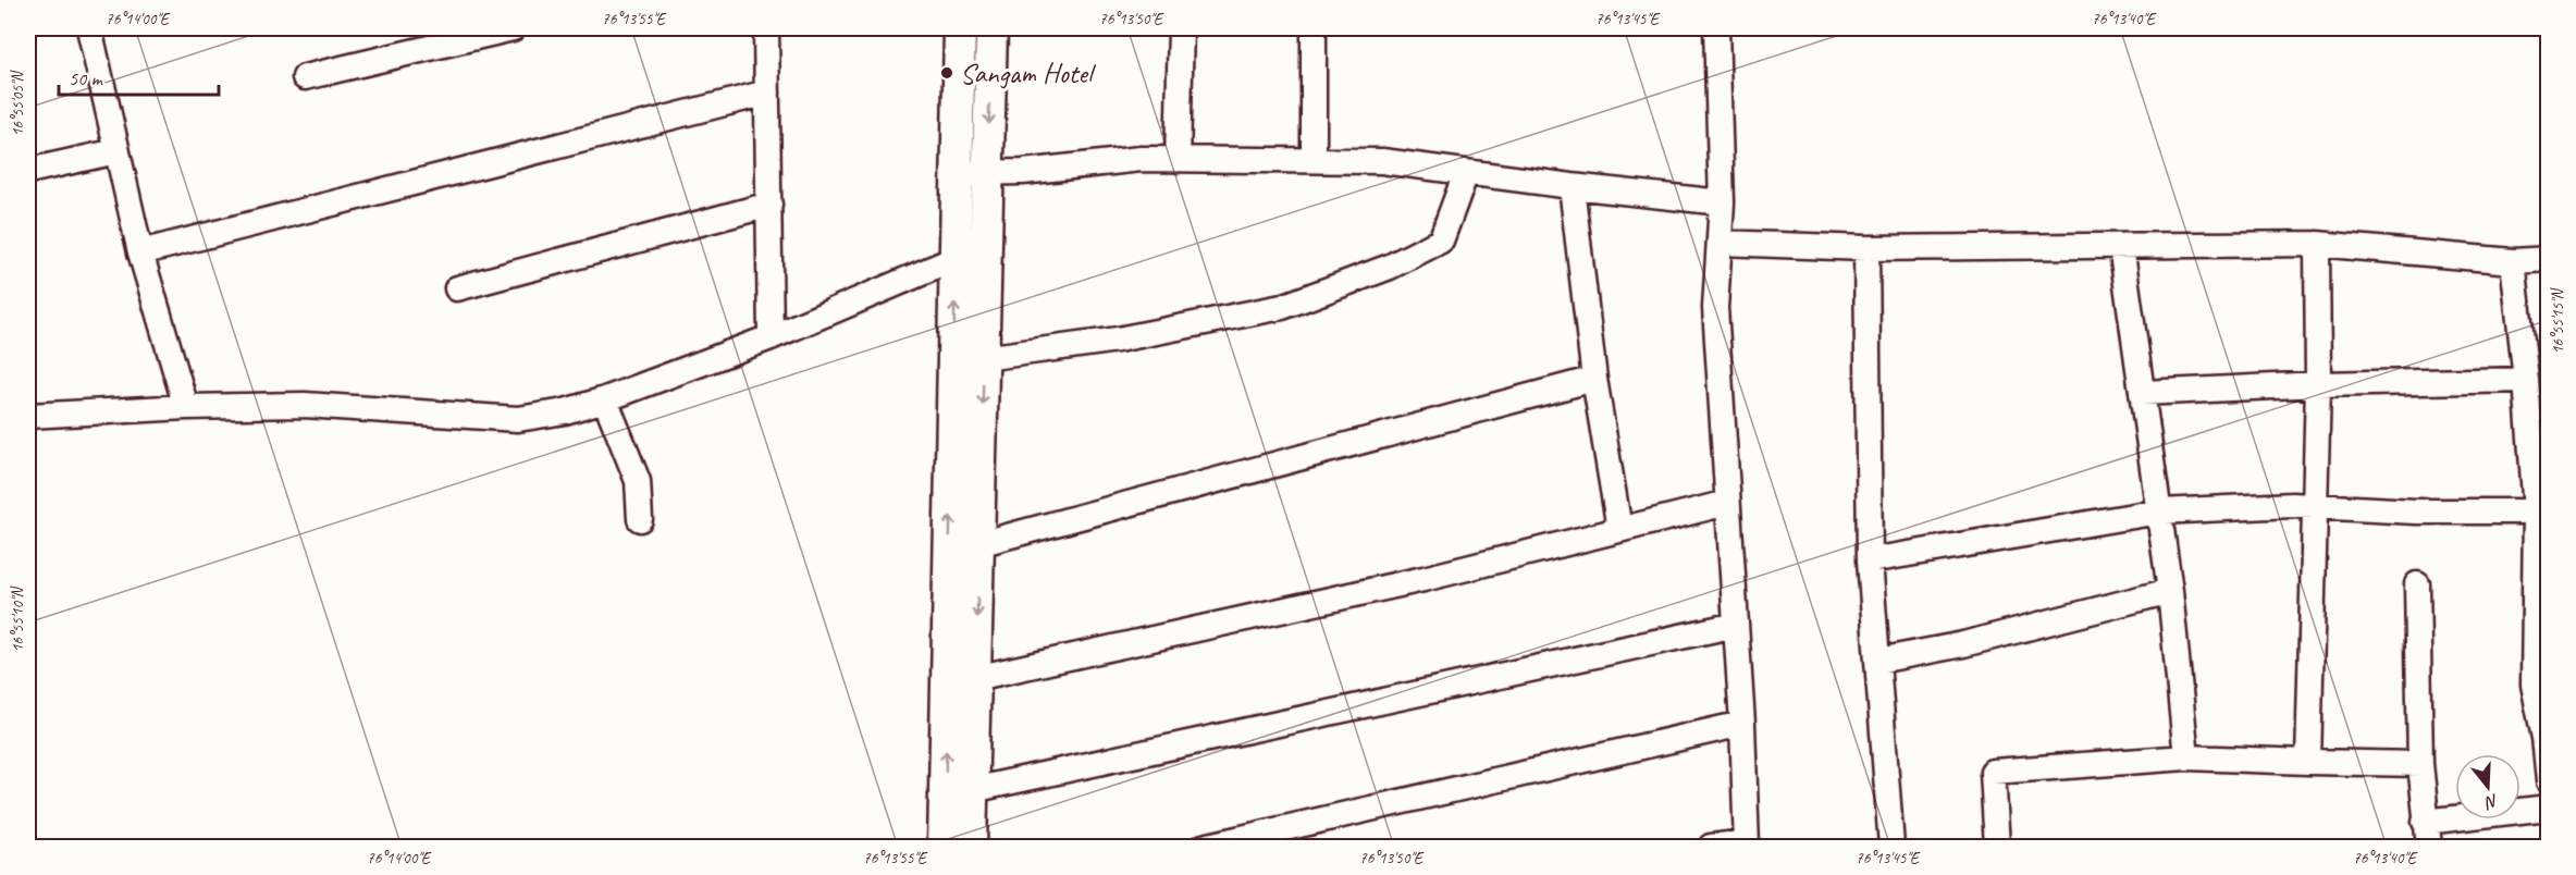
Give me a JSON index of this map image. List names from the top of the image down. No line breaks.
{"places":["Sangam Hotel"],"scale_bar":"50 m","north":"bottom","coordinates":["76°14'00\"E","76°13'55\"E","76°13'50\"E","76°13'45\"E","76°13'40\"E","16°55'05\"N","16°55'15\"N","16°55'10\"N"]}
